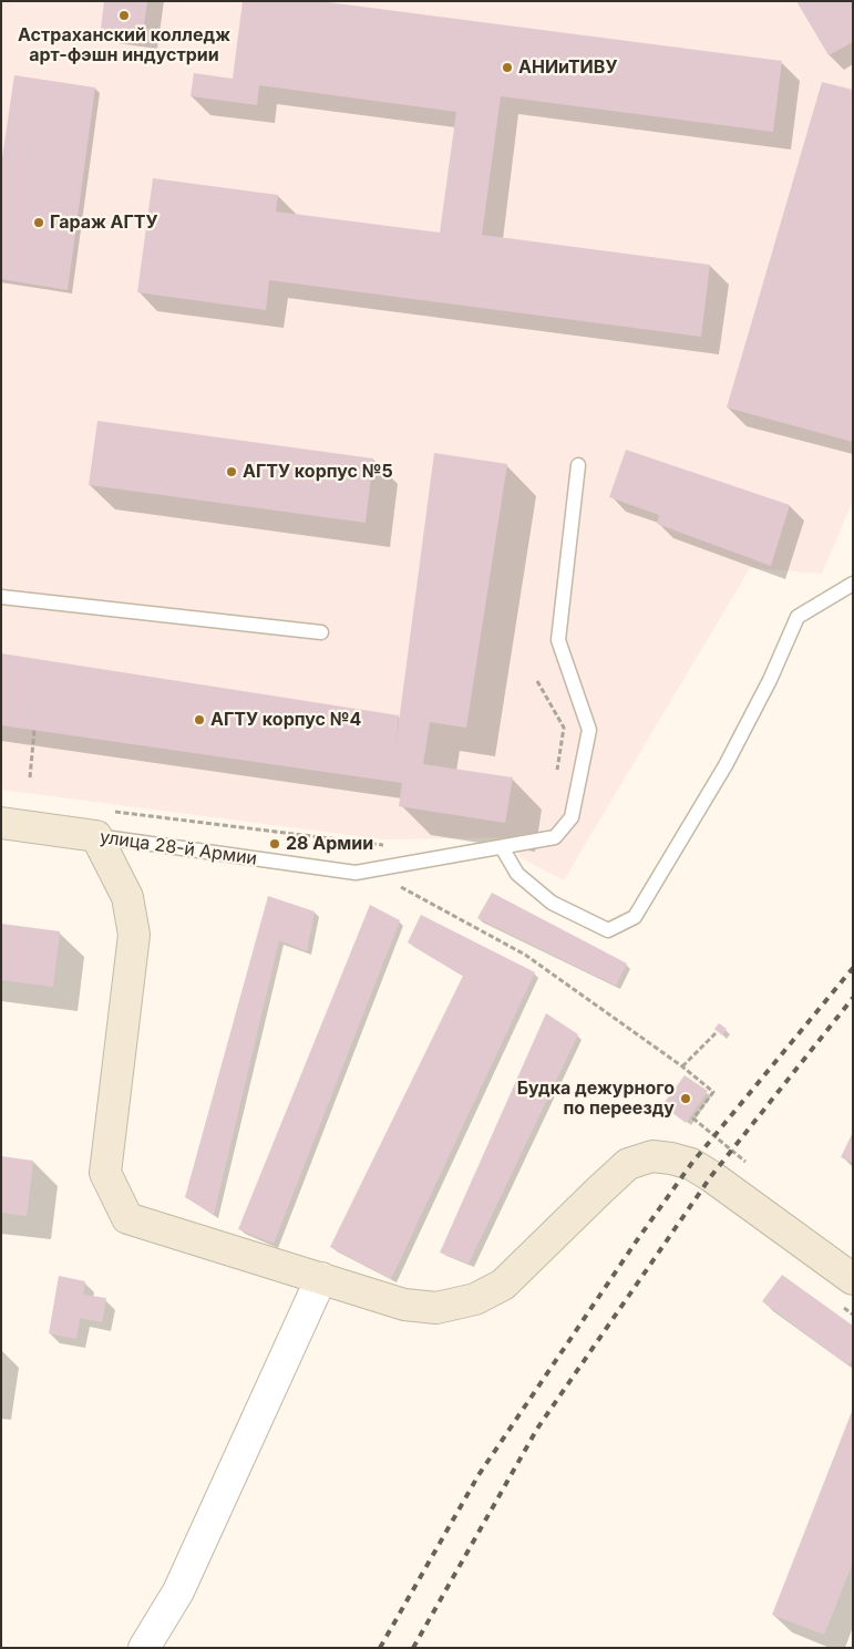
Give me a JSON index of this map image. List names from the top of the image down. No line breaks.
{"streets":{"main road":["улица 28-й Армии"]},"places":["Астраханский колледж арт-фэшн индустрии","АНИиТИВУ","Гараж АГТУ","АГТУ корпус №5","АГТУ корпус №4","28 Армии","Будка дежурного по переезду"]}
